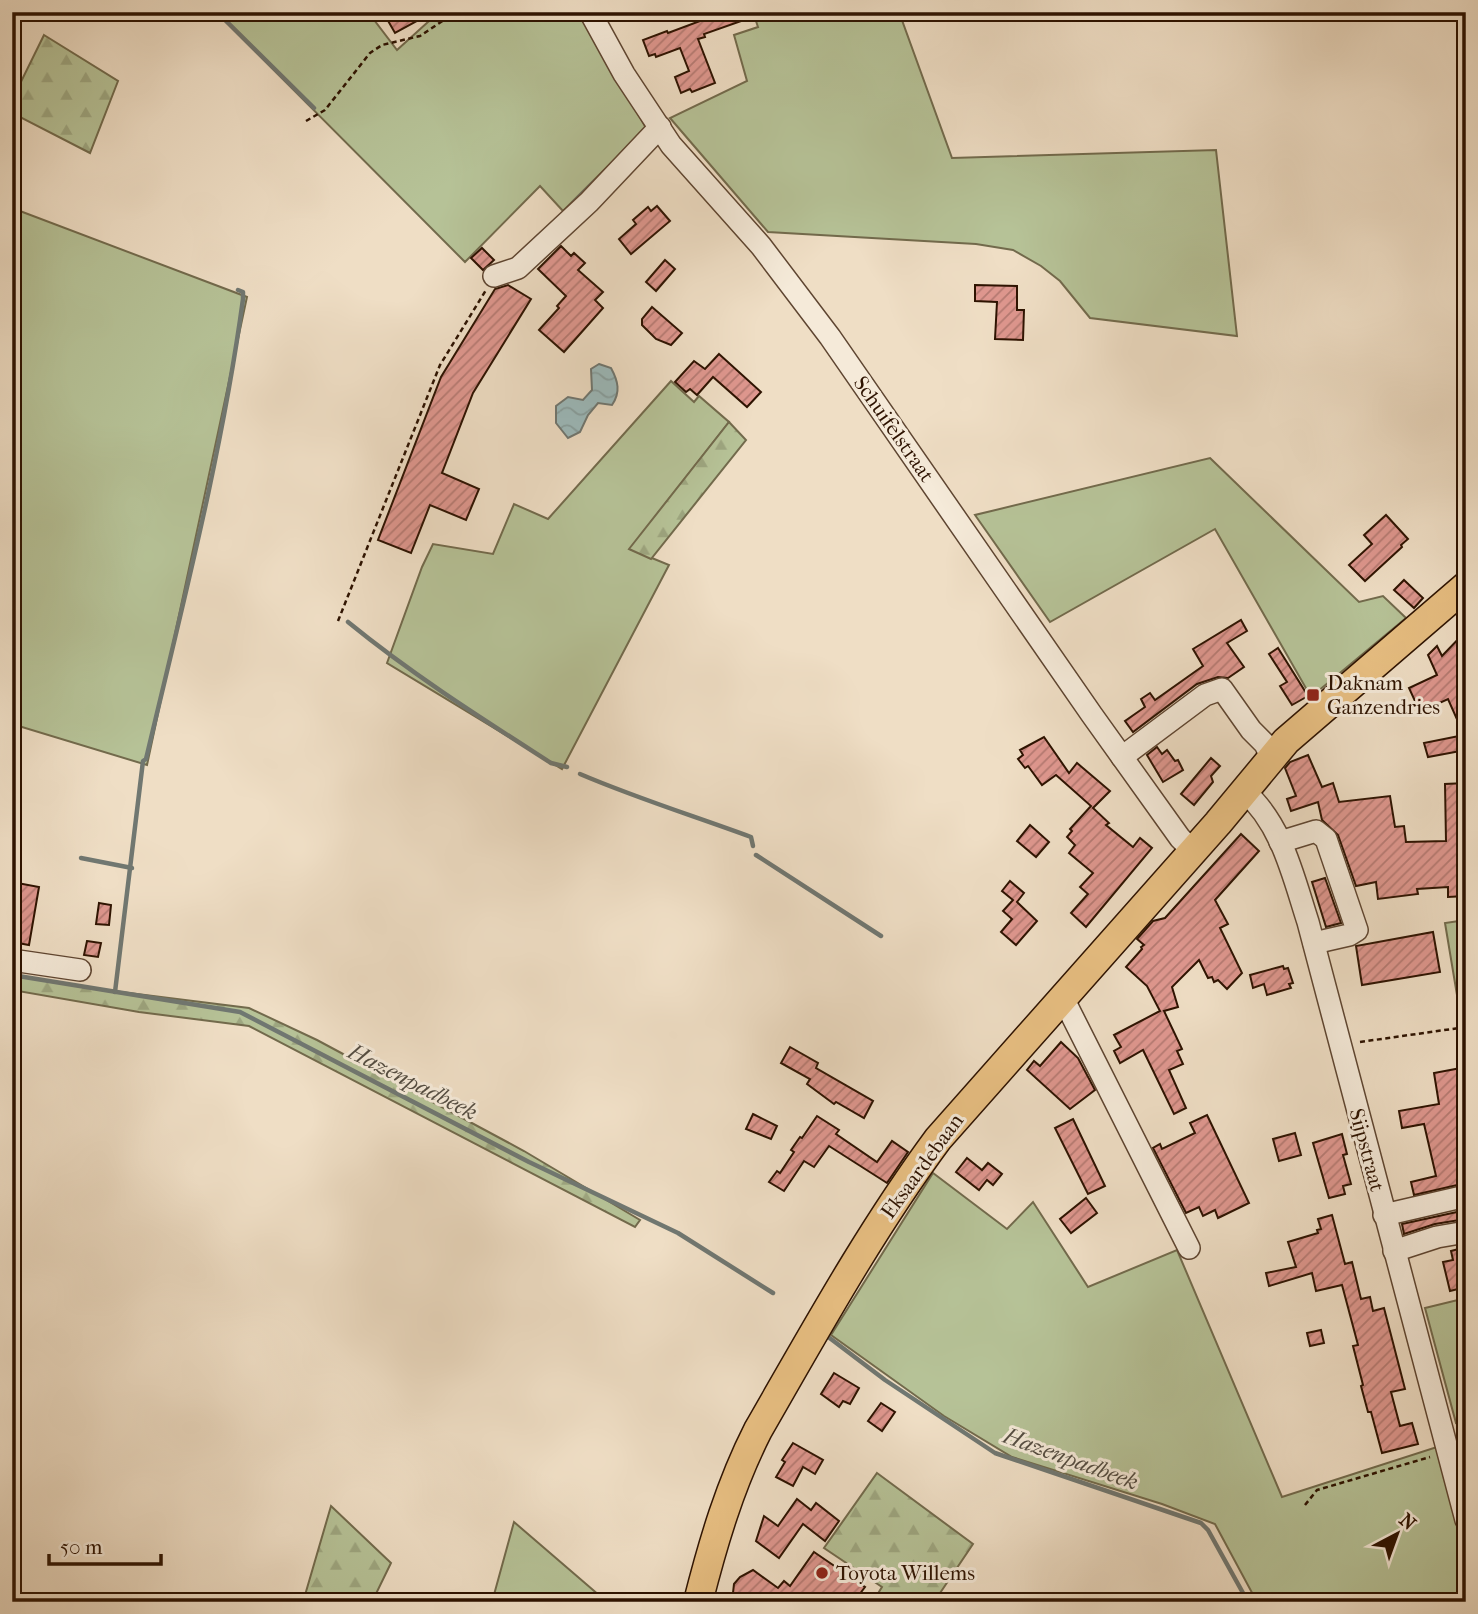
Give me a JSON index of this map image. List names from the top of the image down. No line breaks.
{"streets":{"main road":["Eksaardebaan"],"street":["Schuifelstraat","Sijpstraat"]},"crossings":[["Schuifelstraat","Eksaardebaan"],["Sijpstraat","Eksaardebaan"]],"water":["Hazenpadbeek"],"places":{"transit":["Daknam Ganzendries"],"other":["Toyota Willems"]},"scale_bar":"50 m","north":"top right"}
